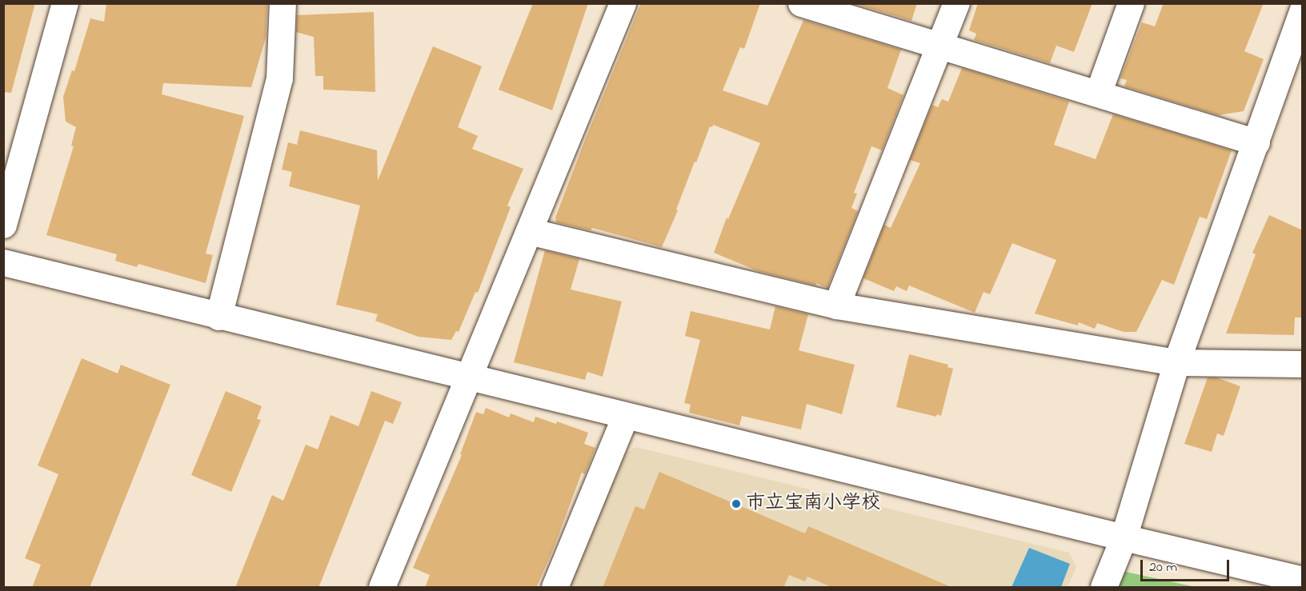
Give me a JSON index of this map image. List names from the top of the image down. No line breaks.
{"places":["市立宝南小学校"],"scale_bar":"20 m"}
